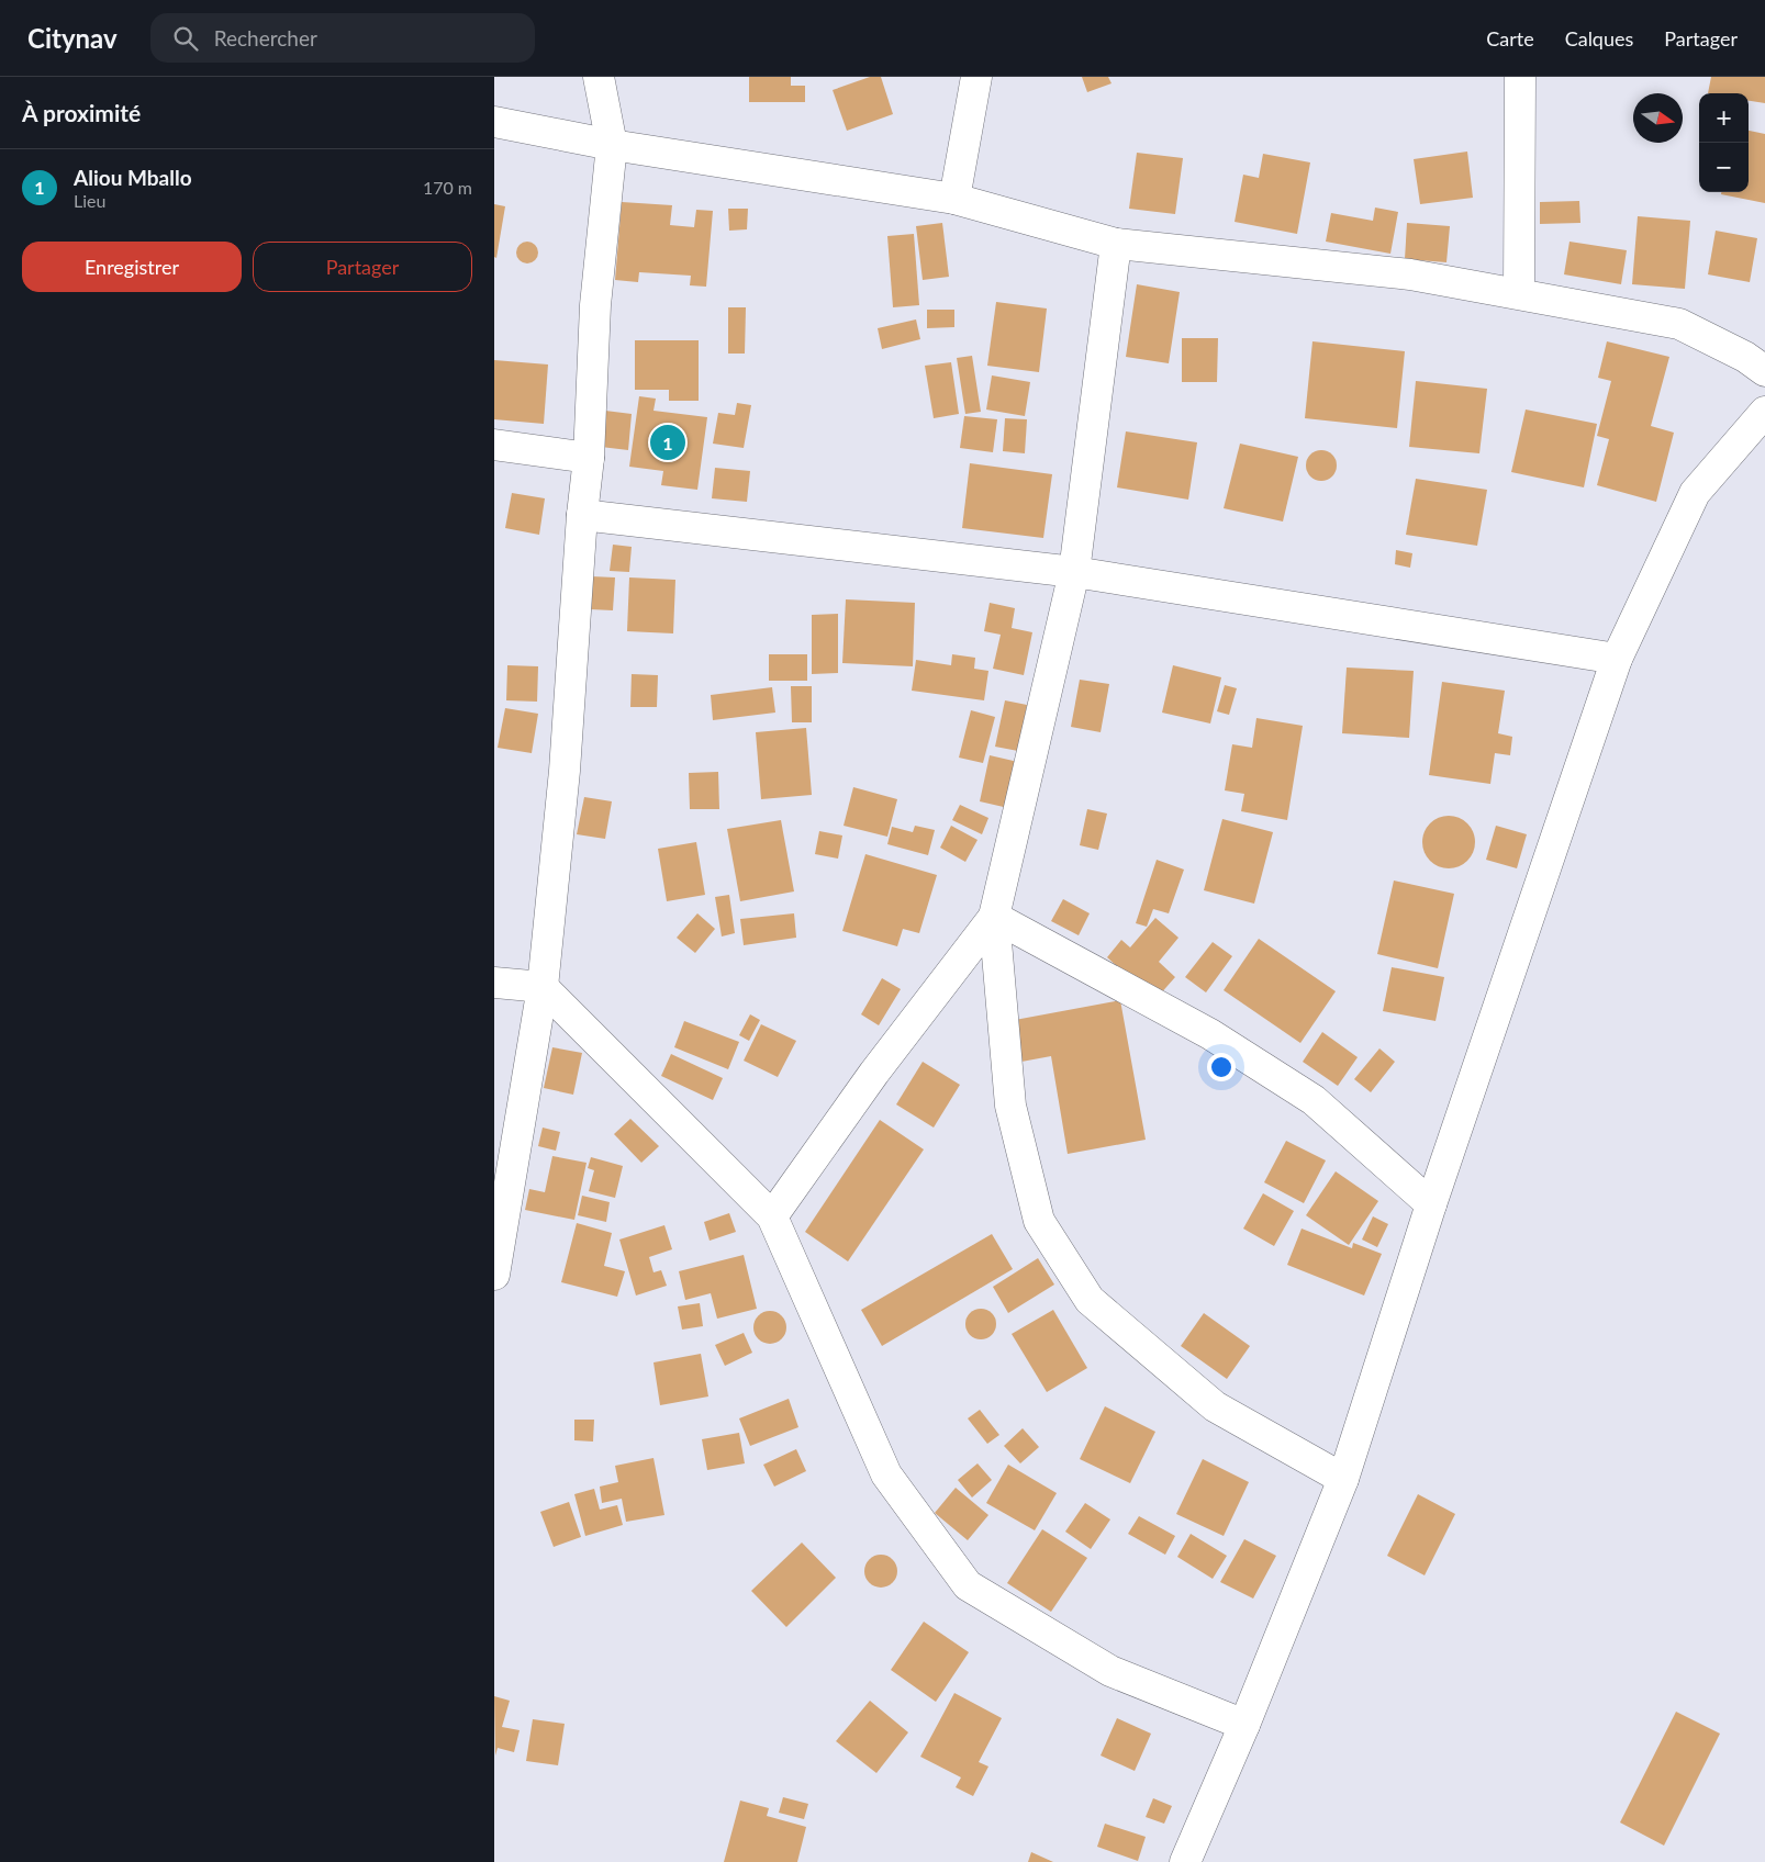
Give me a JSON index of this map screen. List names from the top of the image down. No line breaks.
{"north":"right","page":{"header":"Citynav","search":"Rechercher","nav":["Carte","Calques","Partager"],"heading":"À proximité","map_buttons":["+","−"],"list":[{"mark":"1","name":"Aliou Mballo","note":"Lieu","value":"170 m"}],"buttons":["Enregistrer","Partager"],"pins":"1"}}
